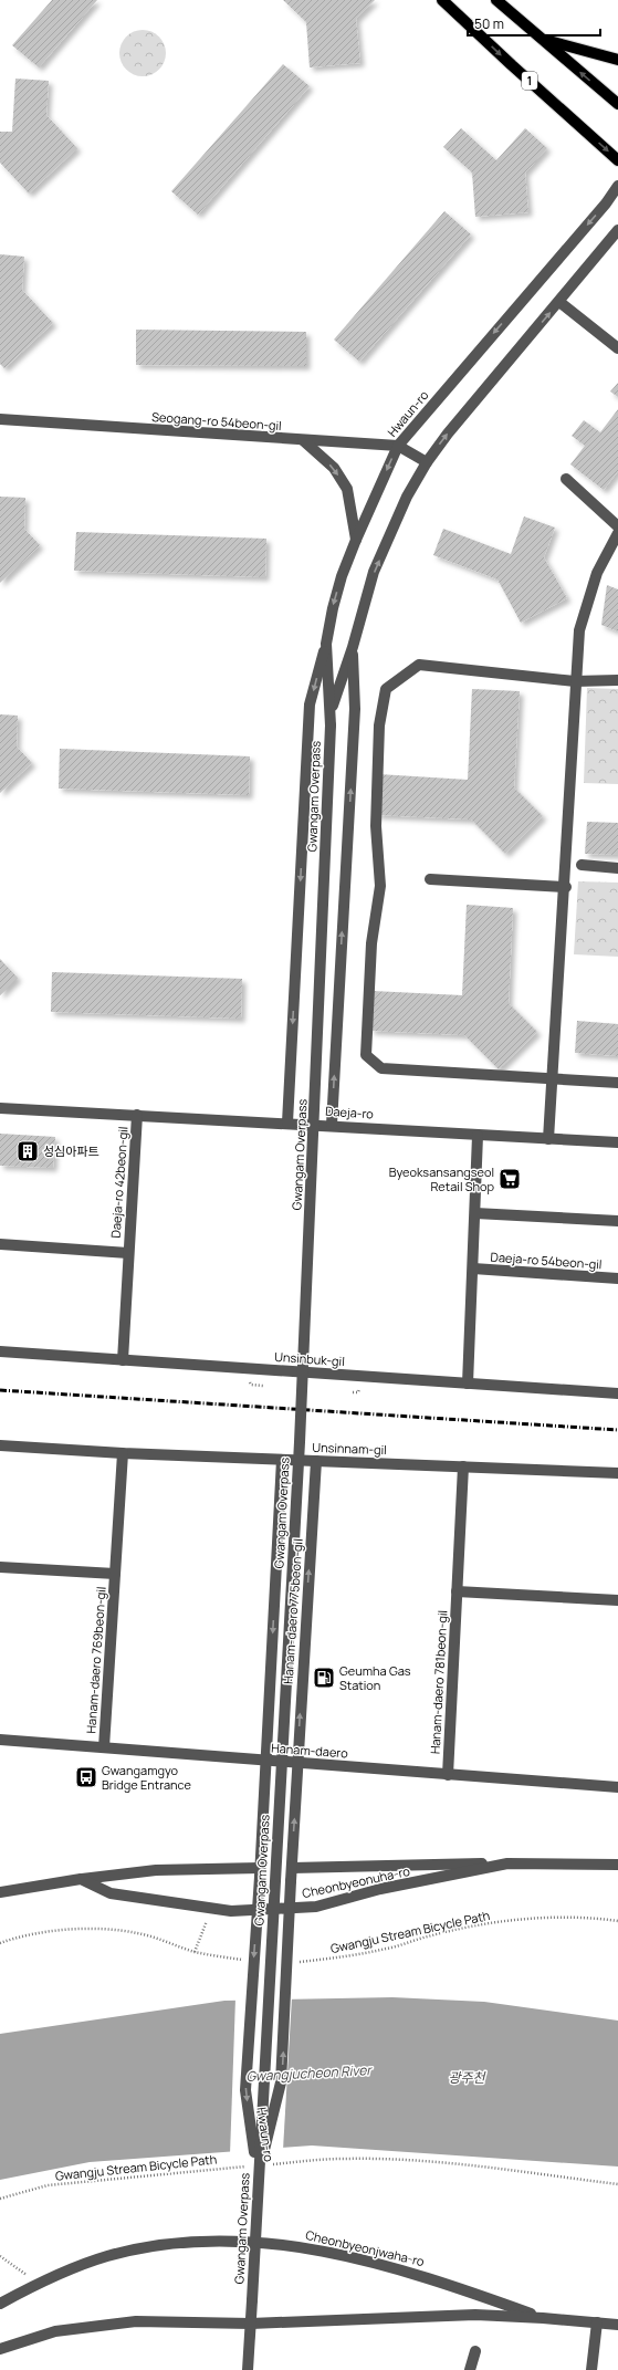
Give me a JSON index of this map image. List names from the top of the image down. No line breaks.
{"streets":{"main road":["1"],"street":["Hwaun-ro","Seogang-ro 54beon-gil","Gwangam Overpass","Daeja-ro","Daeja-ro 42beon-gil","Daeja-ro 54beon-gil","Unsinbuk-gil","Unsinnam-gil","Hanam-daero 775beon-gil","Hanam-daero 769beon-gil","Hanam-daero 781beon-gil","Hanam-daero","Cheonbyeonuha-ro","Cheonbyeonjwaha-ro"],"path":["Gwangju Stream Bicycle Path"]},"crossings":[["Hwaun-ro","Seogang-ro 54beon-gil"],["Hwaun-ro","Gwangam Overpass"],["Hwaun-ro","Hanam-daero 775beon-gil"],["Hwaun-ro","Hanam-daero"],["Hwaun-ro","Cheonbyeonuha-ro"],["Gwangam Overpass","Cheonbyeonjwaha-ro"],["Daeja-ro","Daeja-ro 42beon-gil"],["Daeja-ro","Daeja-ro 54beon-gil"],["Daeja-ro 42beon-gil","Unsinbuk-gil"],["Daeja-ro 54beon-gil","Unsinbuk-gil"],["Unsinnam-gil","Hanam-daero 775beon-gil"],["Unsinnam-gil","Hanam-daero 769beon-gil"],["Unsinnam-gil","Hanam-daero 781beon-gil"],["Hanam-daero 775beon-gil","Hanam-daero"],["Hanam-daero 769beon-gil","Hanam-daero"],["Hanam-daero 781beon-gil","Hanam-daero"]],"water":["Gwangjucheon River","광주천"],"places":{"building":["성심아파트"],"supermarket":["Byeoksansangseol Retail Shop"],"fuel station":["Geumha Gas Station"],"bus stop":["Gwangamgyo Bridge Entrance"]},"scale_bar":"50 m"}
